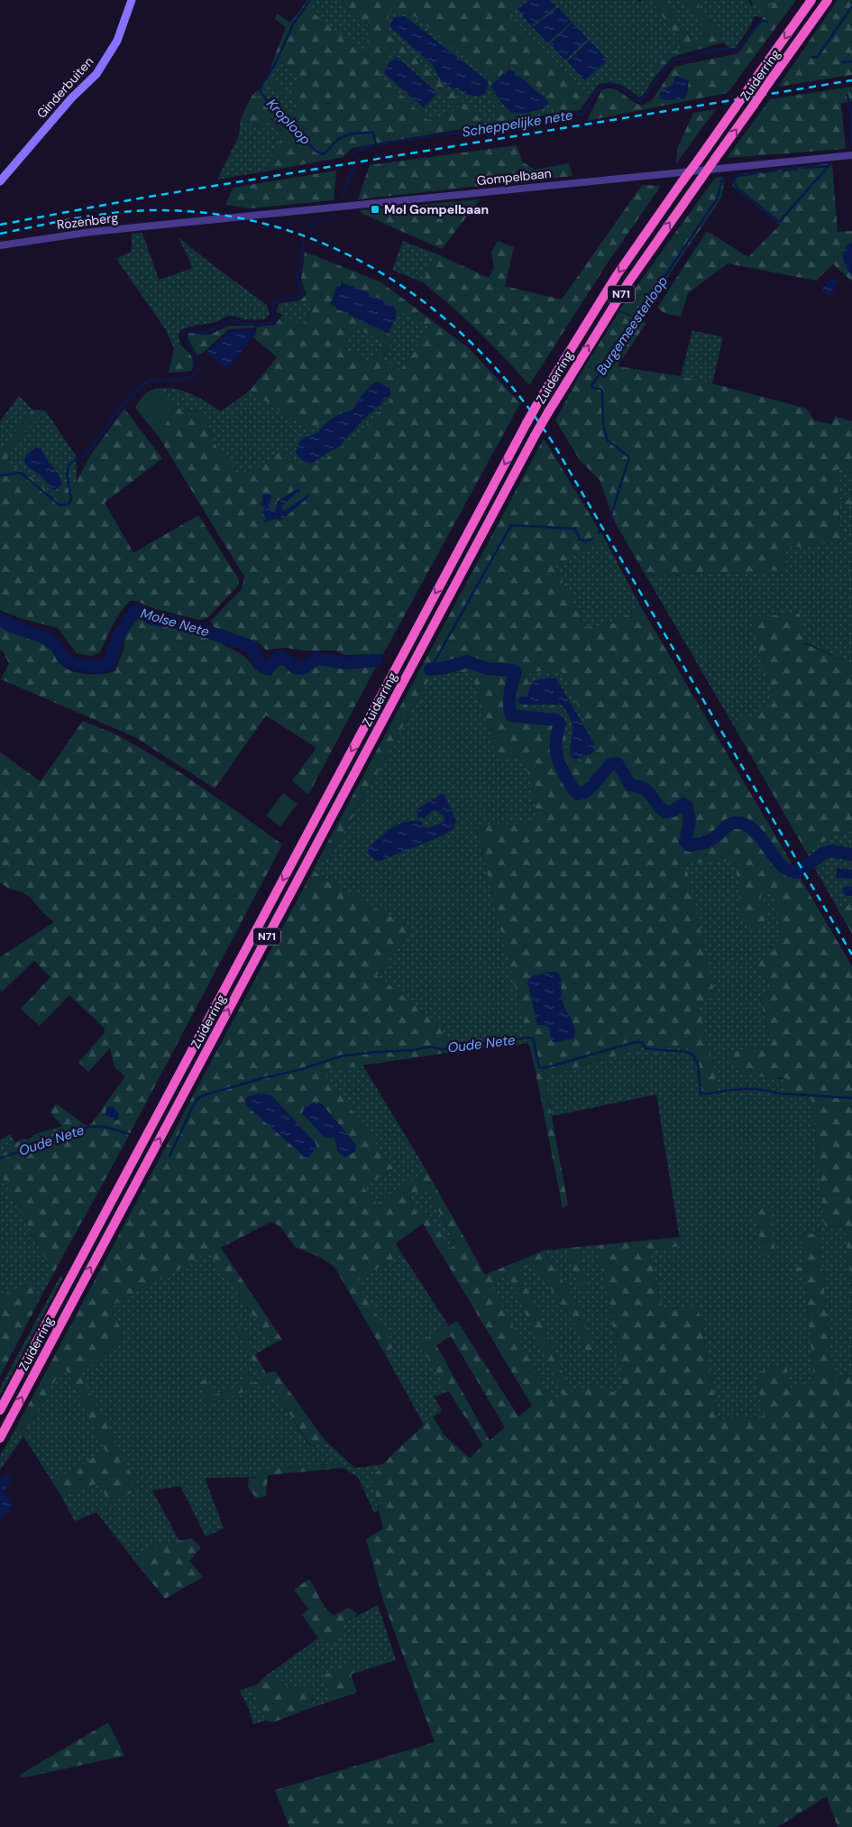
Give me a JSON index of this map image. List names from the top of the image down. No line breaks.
{"streets":{"highway":["Zuiderring","N71"],"main road":["Ginderbuiten"],"street":["Gompelbaan","Rozenberg"]},"crossings":[["Gompelbaan","Rozenberg"]],"water":["Kroploop","Scheppelijke nete","Burgemeesterloop","Molse Nete","Oude Nete"],"places":{"transit":["Mol Gompelbaan"]}}
